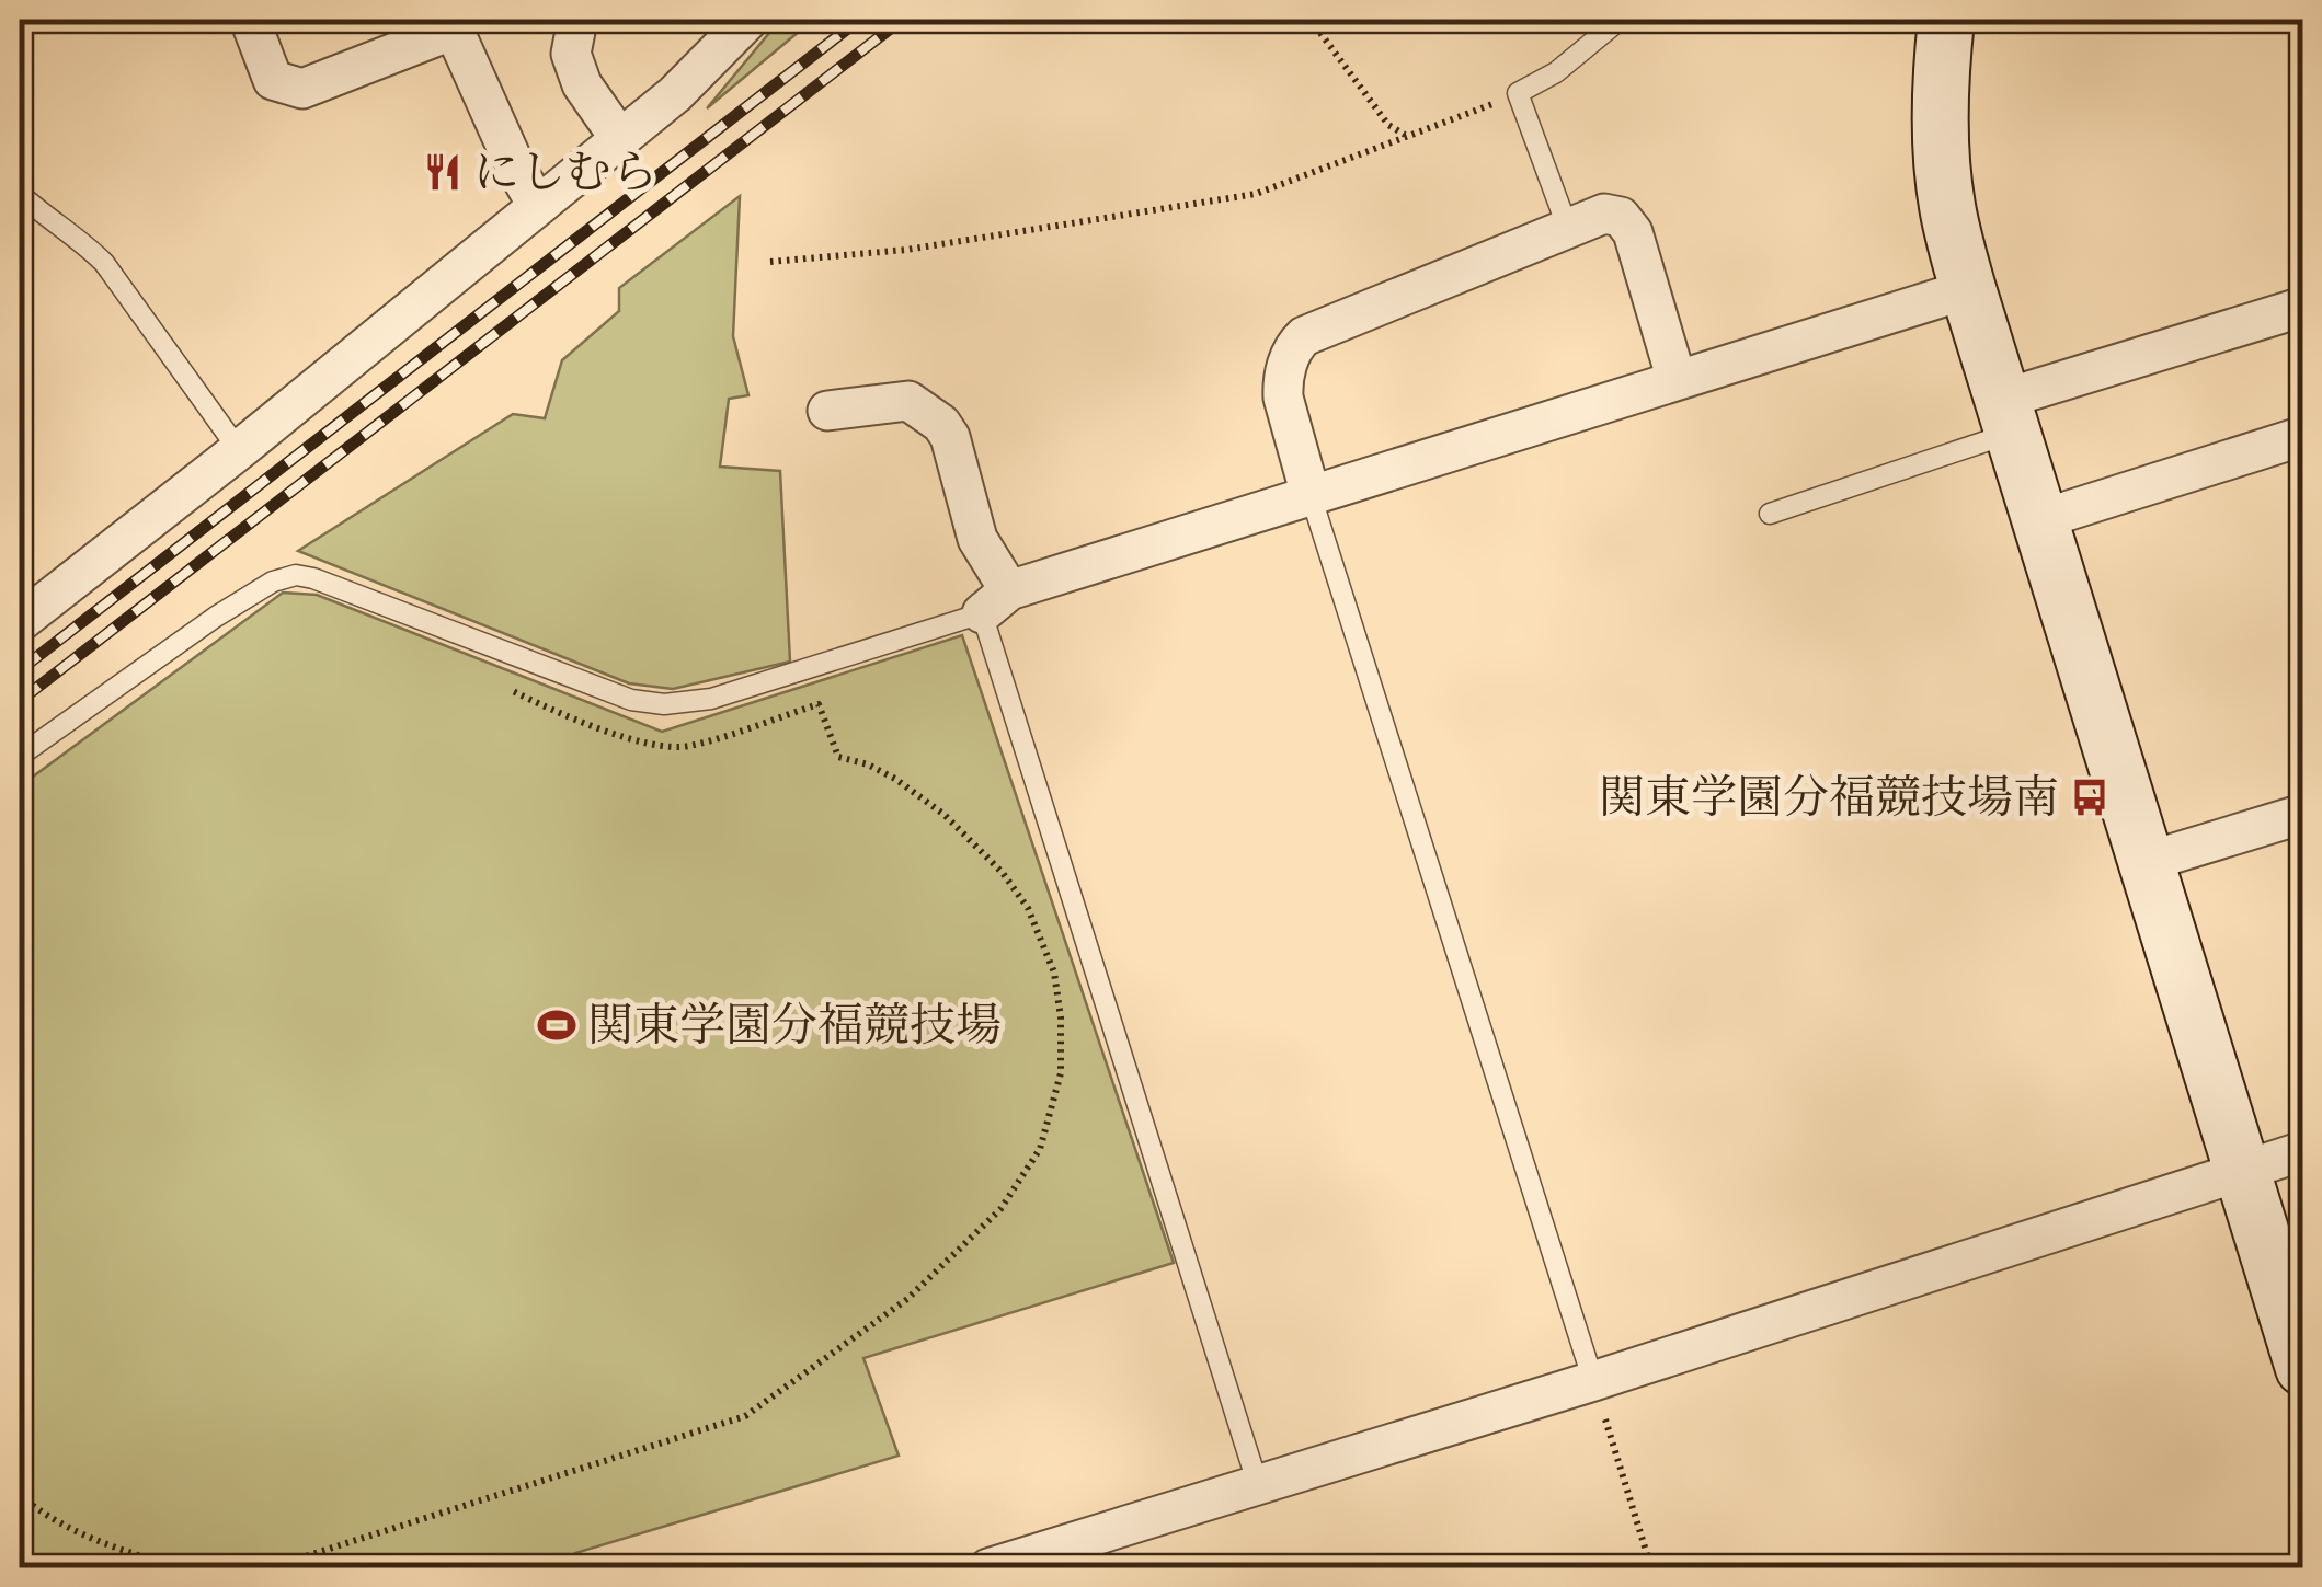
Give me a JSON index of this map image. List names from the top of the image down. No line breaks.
{"places":{"restaurant":["にしむら"],"bus stop":["関東学園分福競技場南"],"sports":["関東学園分福競技場"]}}
